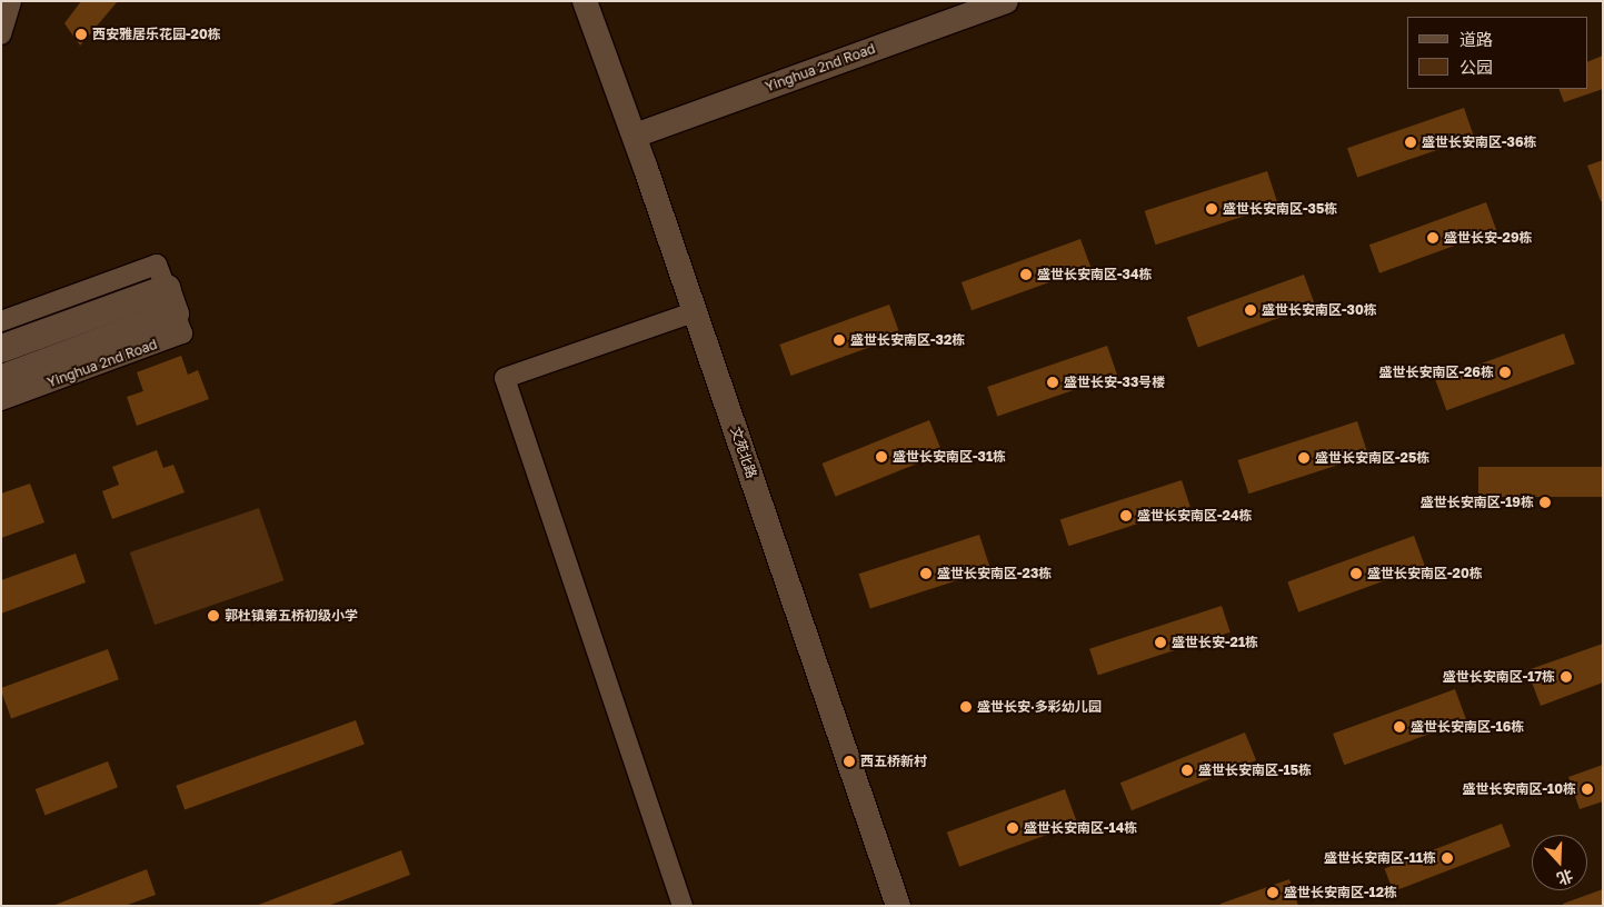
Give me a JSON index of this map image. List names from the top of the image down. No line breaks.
{"streets":{"main road":["Yinghua 2nd Road"],"street":["文苑北路"]},"crossings":[["Yinghua 2nd Road","文苑北路"]],"places":["西安雅居乐花园-20栋","盛世长安南区-36栋","盛世长安南区-35栋","盛世长安-29栋","盛世长安南区-34栋","盛世长安南区-30栋","盛世长安南区-32栋","盛世长安南区-26栋","盛世长安-33号楼","盛世长安南区-31栋","盛世长安南区-25栋","盛世长安南区-19栋","盛世长安南区-24栋","盛世长安南区-23栋","盛世长安南区-20栋","郭杜镇第五桥初级小学","盛世长安-21栋","盛世长安南区-17栋","盛世长安·多彩幼儿园","盛世长安南区-16栋","西五桥新村","盛世长安南区-15栋","盛世长安南区-10栋","盛世长安南区-14栋","盛世长安南区-11栋","盛世长安南区-12栋"],"legend":["道路","公园"],"north":"bottom"}
